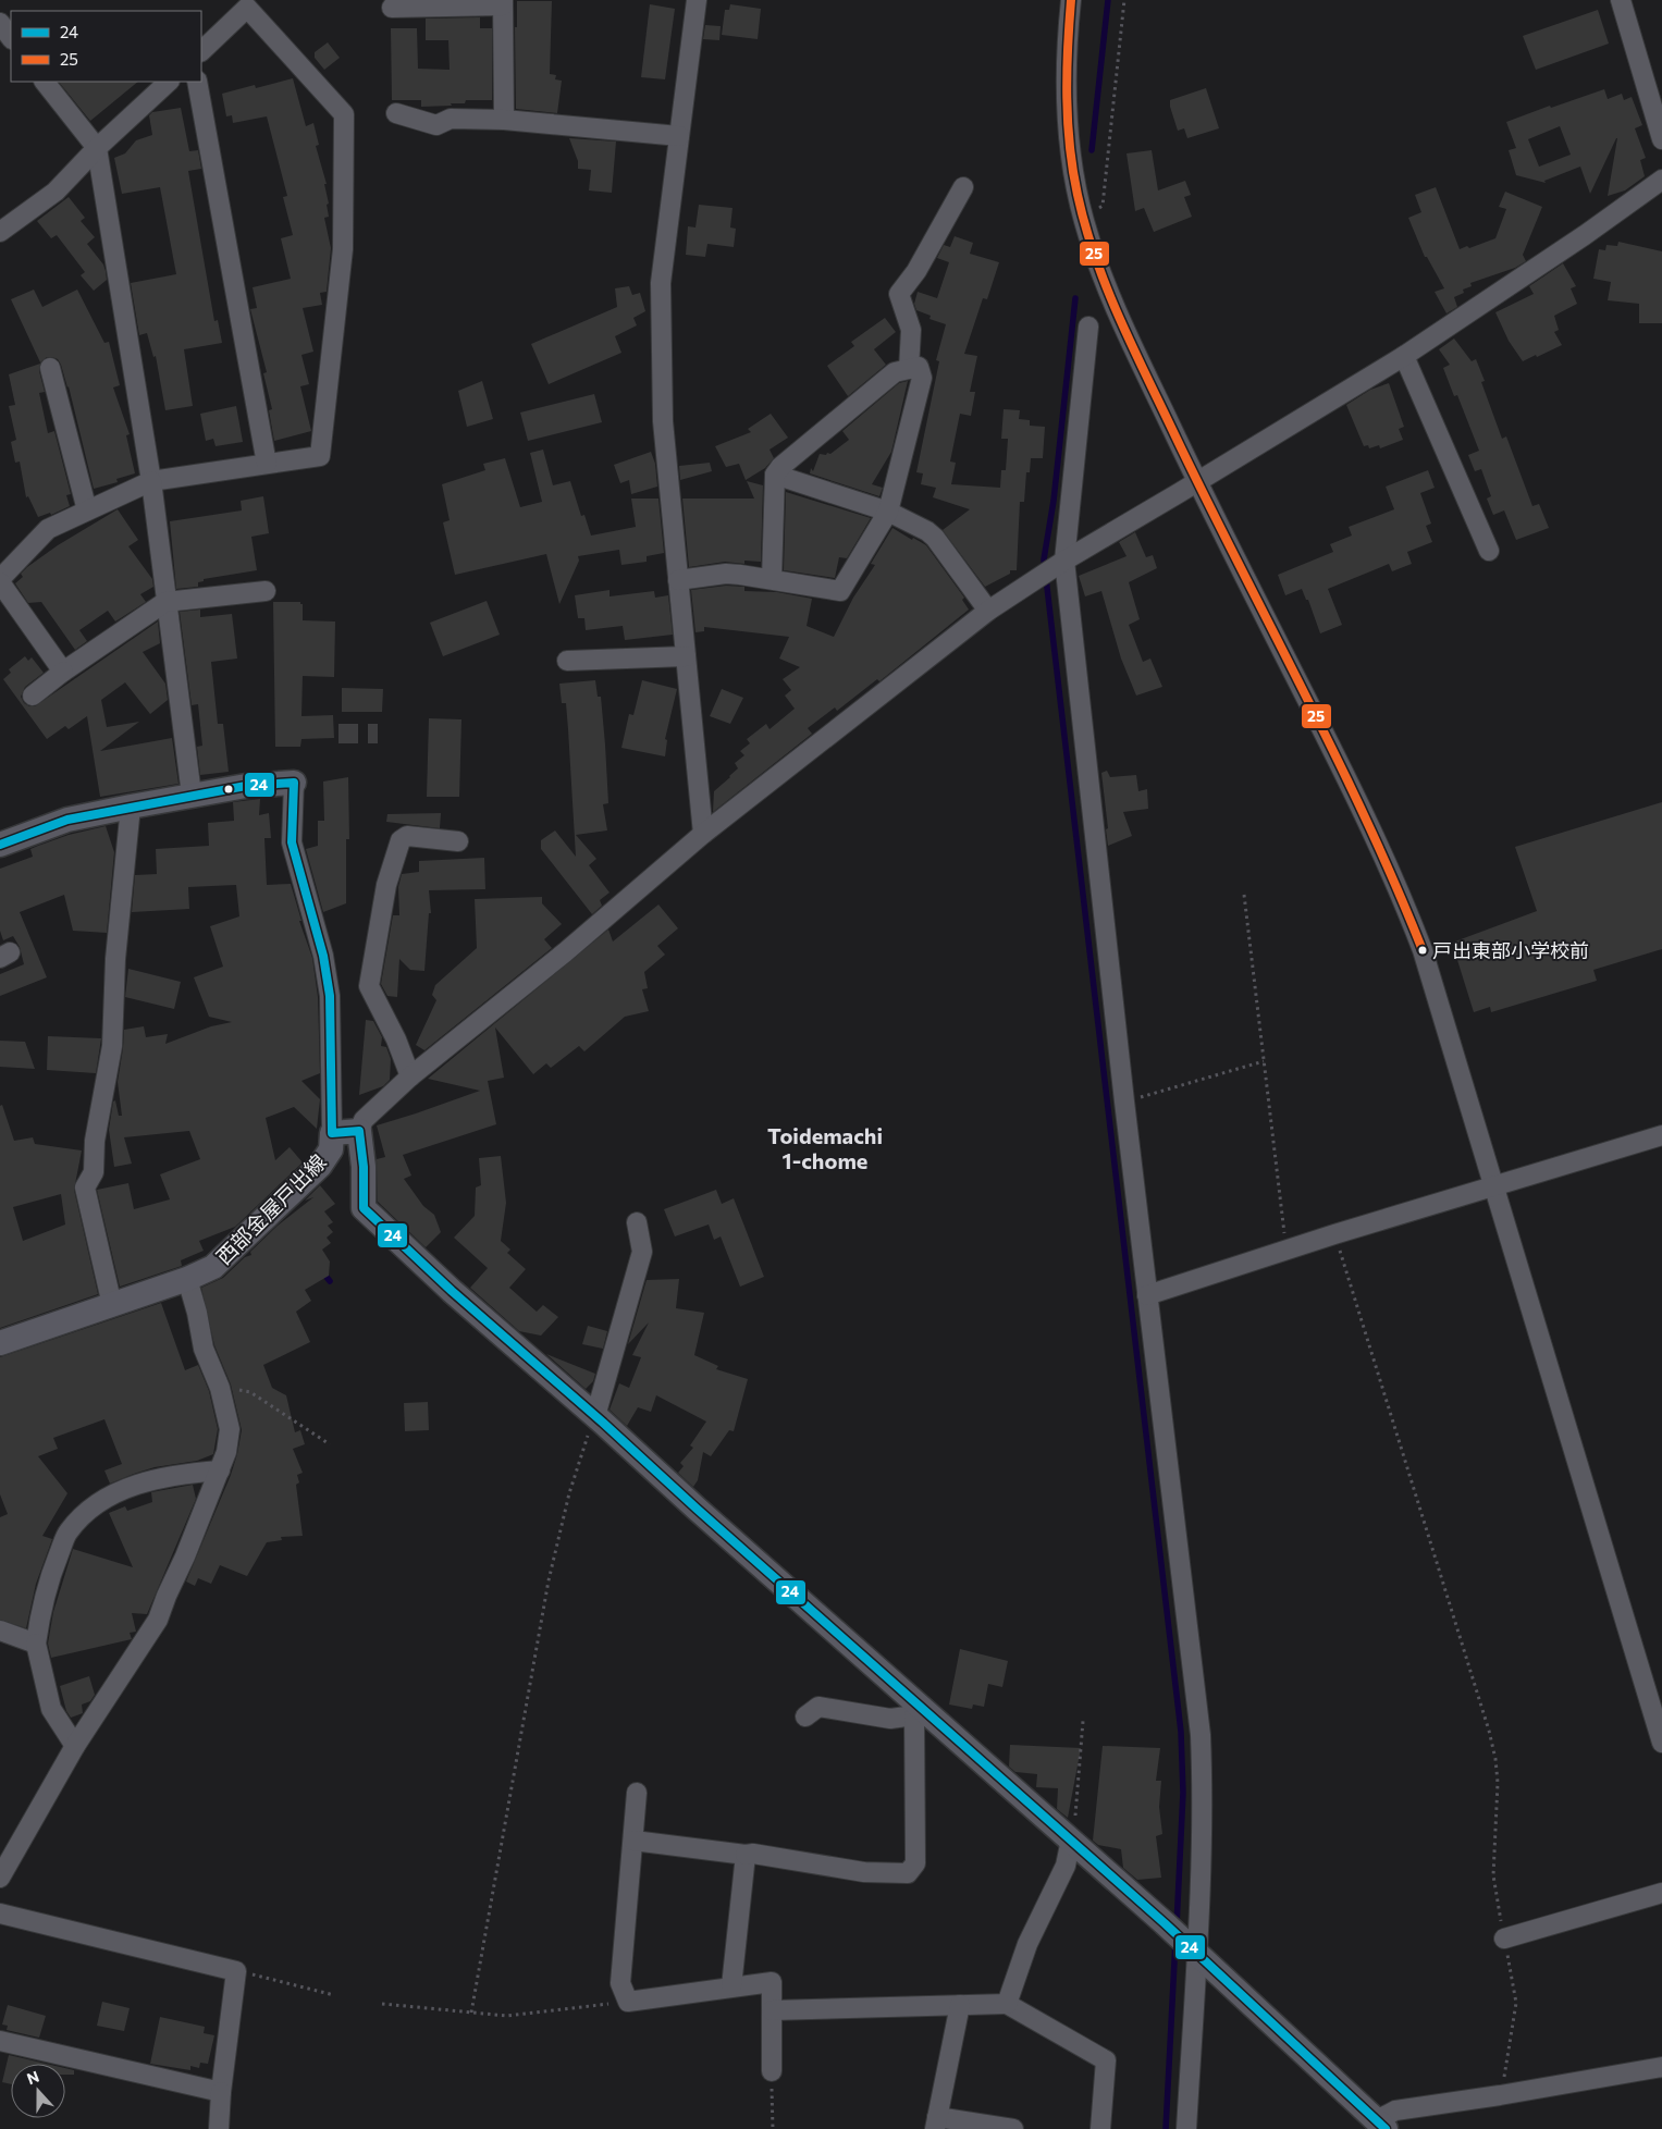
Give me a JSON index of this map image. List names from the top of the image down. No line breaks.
{"streets":{"main road":["西部金屋戸出線"]},"districts":["Toidemachi 1-chome"],"places":["戸出東部小学校前"],"lines":["transit line 25","transit line 24"],"legend":["24","25"],"north":"top"}
